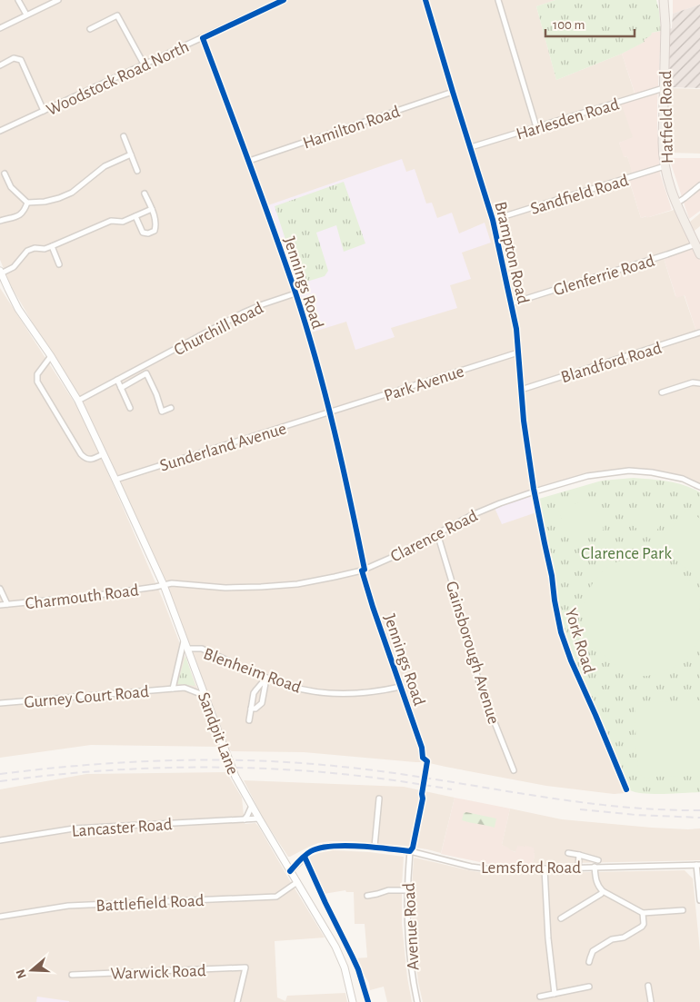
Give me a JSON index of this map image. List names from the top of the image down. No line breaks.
{"streets":{"main road":["Hatfield Road"],"street":["Woodstock Road North","Harlesden Road","Hamilton Road","Sandfield Road","Brampton Road","Glenferrie Road","Jennings Road","Churchill Road","Blandford Road","Park Avenue","Sunderland Avenue","Clarence Road","Charmouth Road","York Road","Gainsborough Avenue","Blenheim Road","Gurney Court Road","Sandpit Lane","Lancaster Road","Lemsford Road","Battlefield Road","Avenue Road","Warwick Road"]},"crossings":[["Woodstock Road North","Jennings Road"],["Hatfield Road","Harlesden Road"],["Hatfield Road","Sandfield Road"],["Hatfield Road","Glenferrie Road"],["Harlesden Road","Brampton Road"],["Hamilton Road","Brampton Road"],["Hamilton Road","Jennings Road"],["Sandfield Road","Brampton Road"],["Brampton Road","Glenferrie Road"],["Brampton Road","Blandford Road"],["Brampton Road","Park Avenue"],["Brampton Road","Clarence Road"],["Brampton Road","York Road"],["Jennings Road","Churchill Road"],["Jennings Road","Park Avenue"],["Jennings Road","Sunderland Avenue"],["Jennings Road","Clarence Road"],["Jennings Road","Blenheim Road"],["Churchill Road","Sandpit Lane"],["Park Avenue","Sunderland Avenue"],["Sunderland Avenue","Sandpit Lane"],["Clarence Road","Charmouth Road"],["Clarence Road","York Road"],["Clarence Road","Gainsborough Avenue"],["Clarence Road","Sandpit Lane"],["Charmouth Road","Sandpit Lane"],["Blenheim Road","Sandpit Lane"],["Gurney Court Road","Sandpit Lane"],["Sandpit Lane","Lancaster Road"],["Sandpit Lane","Lemsford Road"],["Sandpit Lane","Battlefield Road"],["Lemsford Road","Avenue Road"]],"parks":["Clarence Park"],"scale_bar":"100 m","north":"left"}
